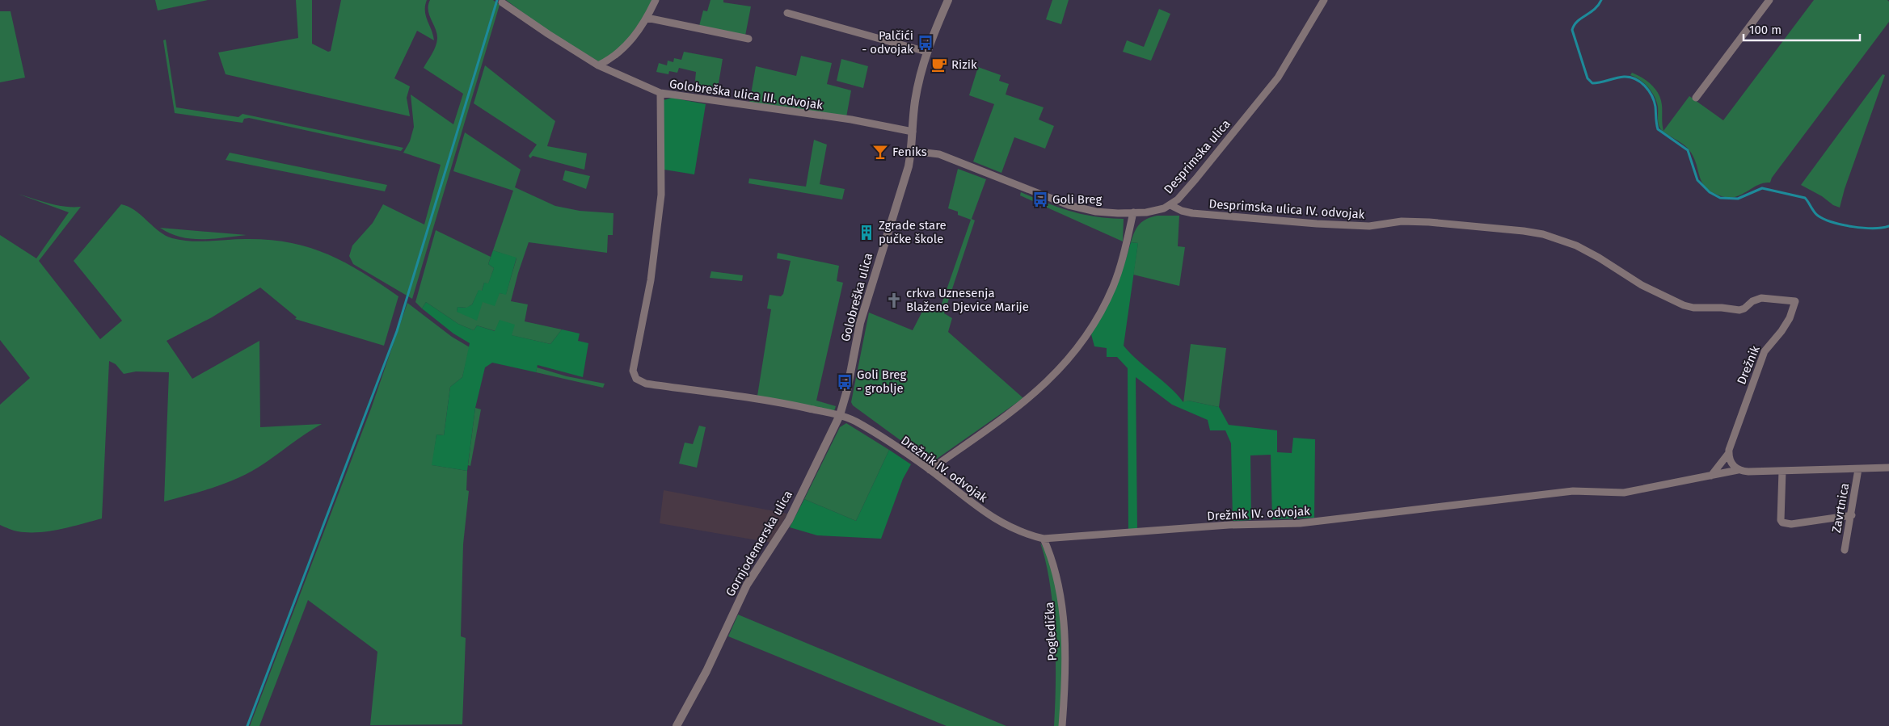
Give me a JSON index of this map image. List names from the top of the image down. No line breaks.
{"streets":{"street":["Golobreška ulica III. odvojak","Desprimska ulica","Desprimska ulica IV. odvojak","Golobreška ulica","Drežnik","Drežnik IV. odvojak","Zavrtnica","Gornjodemerska ulica","Pogledička"]},"crossings":[["Golobreška ulica III. odvojak","Golobreška ulica"],["Golobreška ulica III. odvojak","Drežnik IV. odvojak"],["Desprimska ulica","Desprimska ulica IV. odvojak"],["Desprimska ulica","Golobreška ulica"],["Desprimska ulica IV. odvojak","Drežnik"],["Golobreška ulica","Drežnik IV. odvojak"],["Golobreška ulica","Gornjodemerska ulica"],["Drežnik IV. odvojak","Gornjodemerska ulica"],["Drežnik IV. odvojak","Pogledička"]],"places":{"bus stop":["Palčići - odvojak","Goli Breg","Goli Breg - groblje"],"cafe":["Rizik"],"bar":["Feniks"],"building":["Zgrade stare pučke škole"],"church":["crkva Uznesenja Blažene Djevice Marije"]},"scale_bar":"100 m"}
